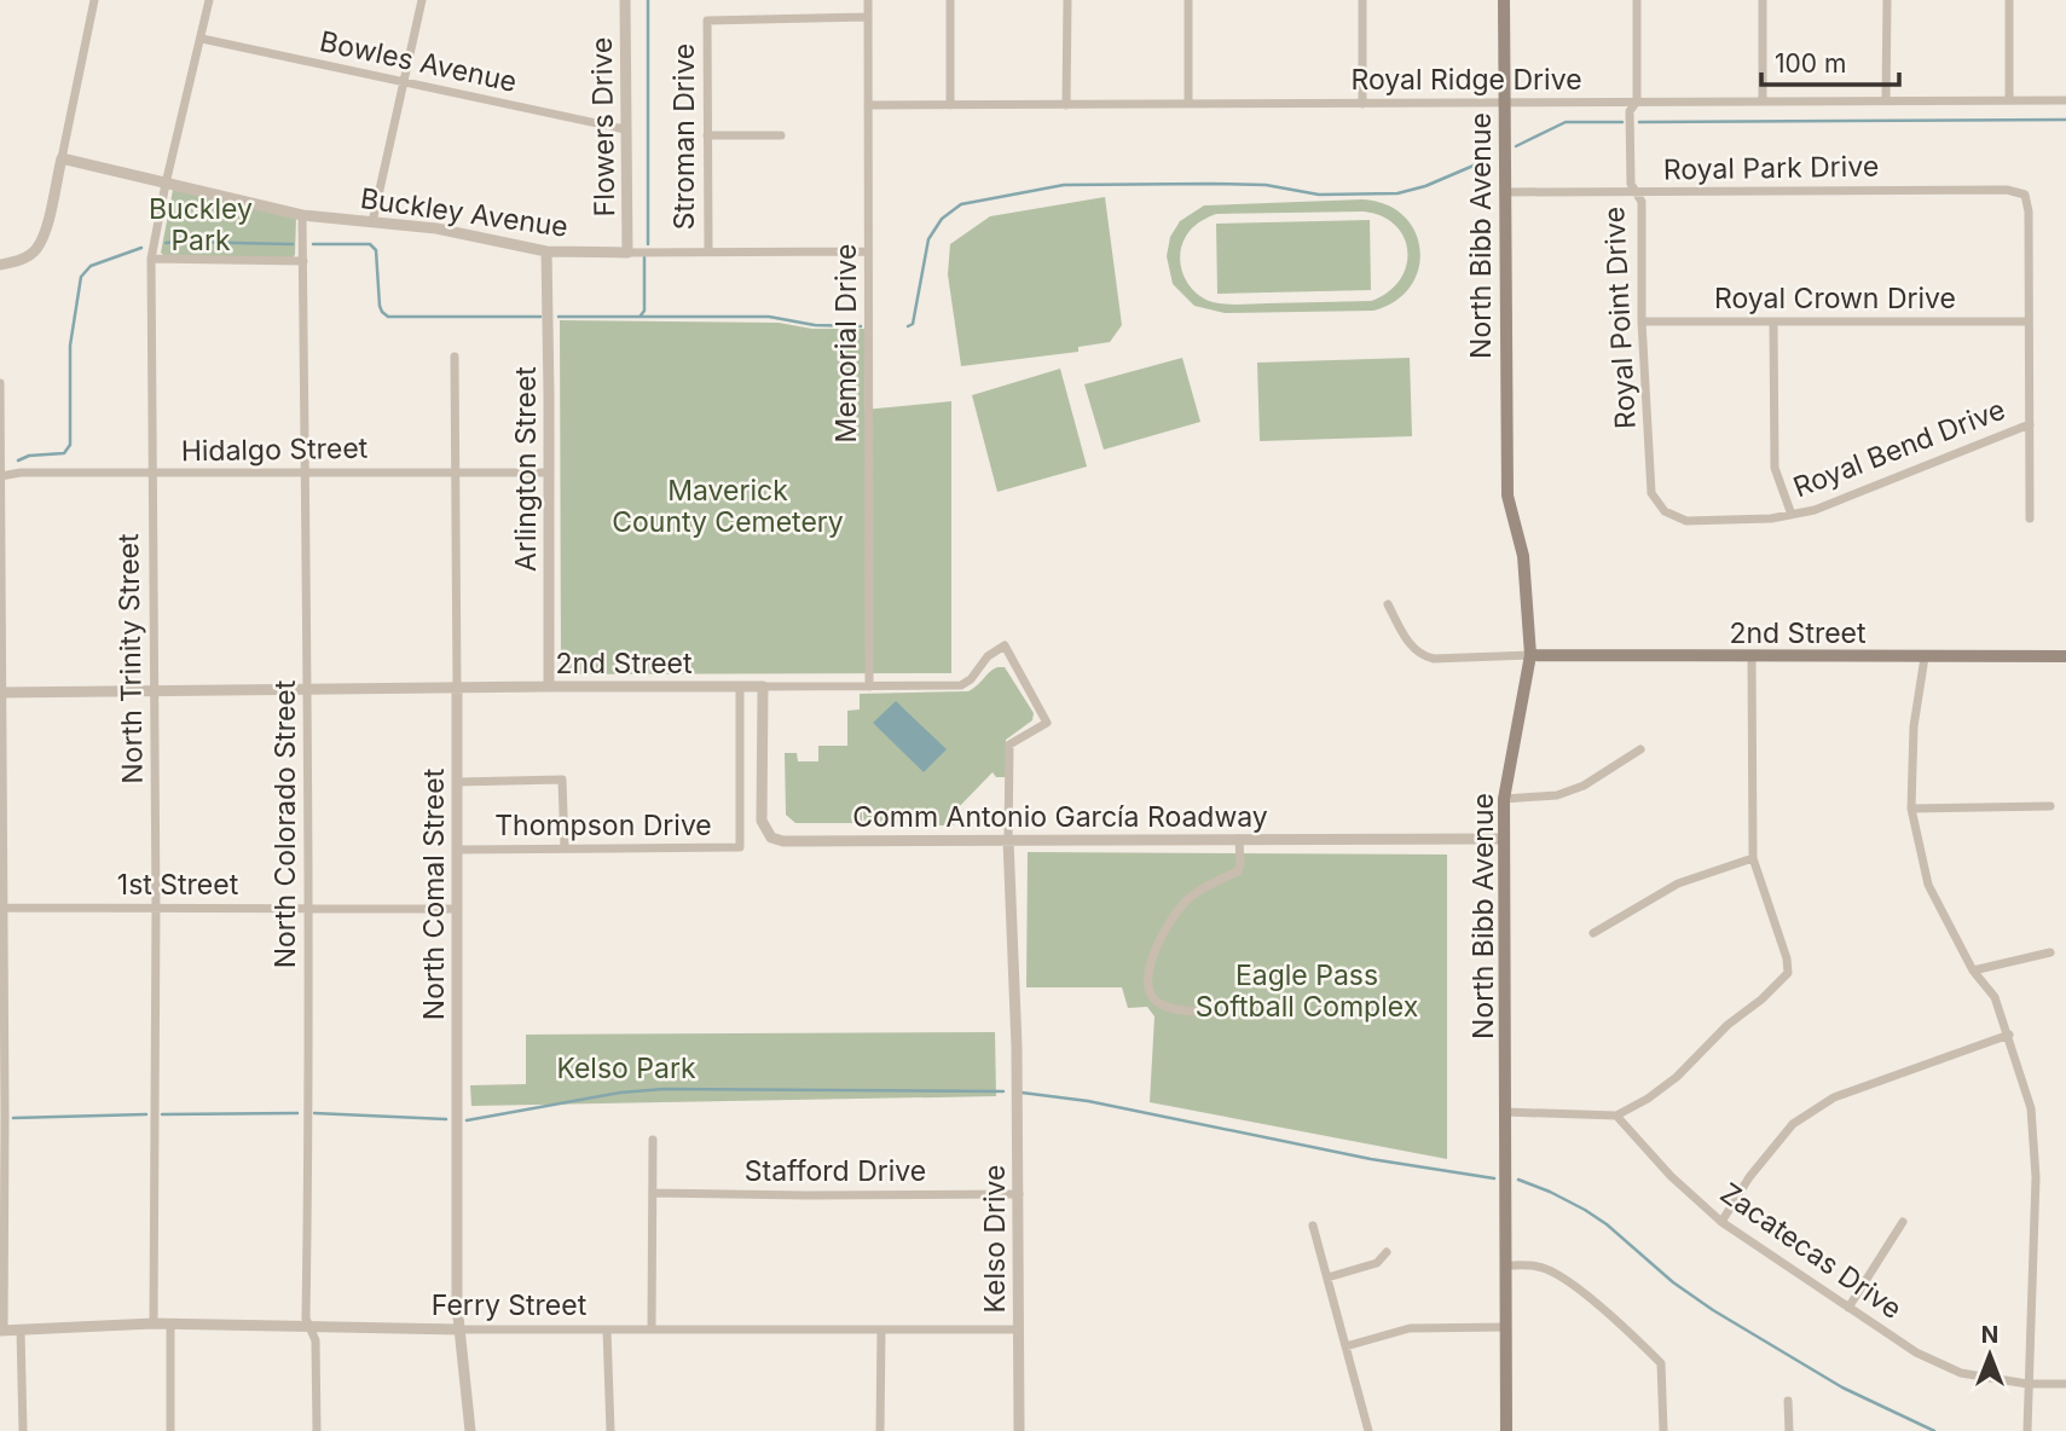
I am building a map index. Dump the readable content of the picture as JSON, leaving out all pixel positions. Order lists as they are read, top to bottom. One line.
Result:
{"streets":{"main road":["North Bibb Avenue","2nd Street"],"street":["Bowles Avenue","Royal Ridge Drive","Flowers Drive","Stroman Drive","Royal Park Drive","Buckley Avenue","Royal Crown Drive","Royal Point Drive","Memorial Drive","Royal Bend Drive","Hidalgo Street","Arlington Street","North Trinity Street","Comm Antonio García Roadway","North Colorado Street","Thompson Drive","1st Street","North Comal Street","Stafford Drive","Kelso Drive","Zacatecas Drive","Ferry Street"]},"crossings":[["Bowles Avenue","Flowers Drive"],["Bowles Avenue","North Trinity Street"],["Royal Ridge Drive","North Bibb Avenue"],["Royal Ridge Drive","Royal Point Drive"],["Royal Ridge Drive","Memorial Drive"],["Flowers Drive","Buckley Avenue"],["Stroman Drive","Buckley Avenue"],["Stroman Drive","Memorial Drive"],["Royal Park Drive","North Bibb Avenue"],["Royal Park Drive","Royal Crown Drive"],["Royal Park Drive","Royal Point Drive"],["Buckley Avenue","Memorial Drive"],["Buckley Avenue","Arlington Street"],["Buckley Avenue","North Trinity Street"],["Buckley Avenue","North Colorado Street"],["North Bibb Avenue","2nd Street"],["North Bibb Avenue","Comm Antonio García Roadway"],["Royal Crown Drive","Royal Point Drive"],["Royal Point Drive","Royal Bend Drive"],["Memorial Drive","2nd Street"],["Hidalgo Street","Arlington Street"],["Hidalgo Street","North Trinity Street"],["Hidalgo Street","North Colorado Street"],["Hidalgo Street","North Comal Street"],["Arlington Street","2nd Street"],["2nd Street","North Trinity Street"],["2nd Street","Comm Antonio García Roadway"],["2nd Street","North Colorado Street"],["2nd Street","Thompson Drive"],["2nd Street","North Comal Street"],["2nd Street","Kelso Drive"],["North Trinity Street","1st Street"],["North Trinity Street","Ferry Street"],["Comm Antonio García Roadway","Kelso Drive"],["North Colorado Street","1st Street"],["North Colorado Street","Ferry Street"],["Thompson Drive","North Comal Street"],["1st Street","North Comal Street"],["North Comal Street","Ferry Street"],["Stafford Drive","Kelso Drive"],["Kelso Drive","Ferry Street"]],"parks":["Buckley Park","Maverick County Cemetery","Eagle Pass Softball Complex","Kelso Park"],"scale_bar":"100 m","north":"top"}
